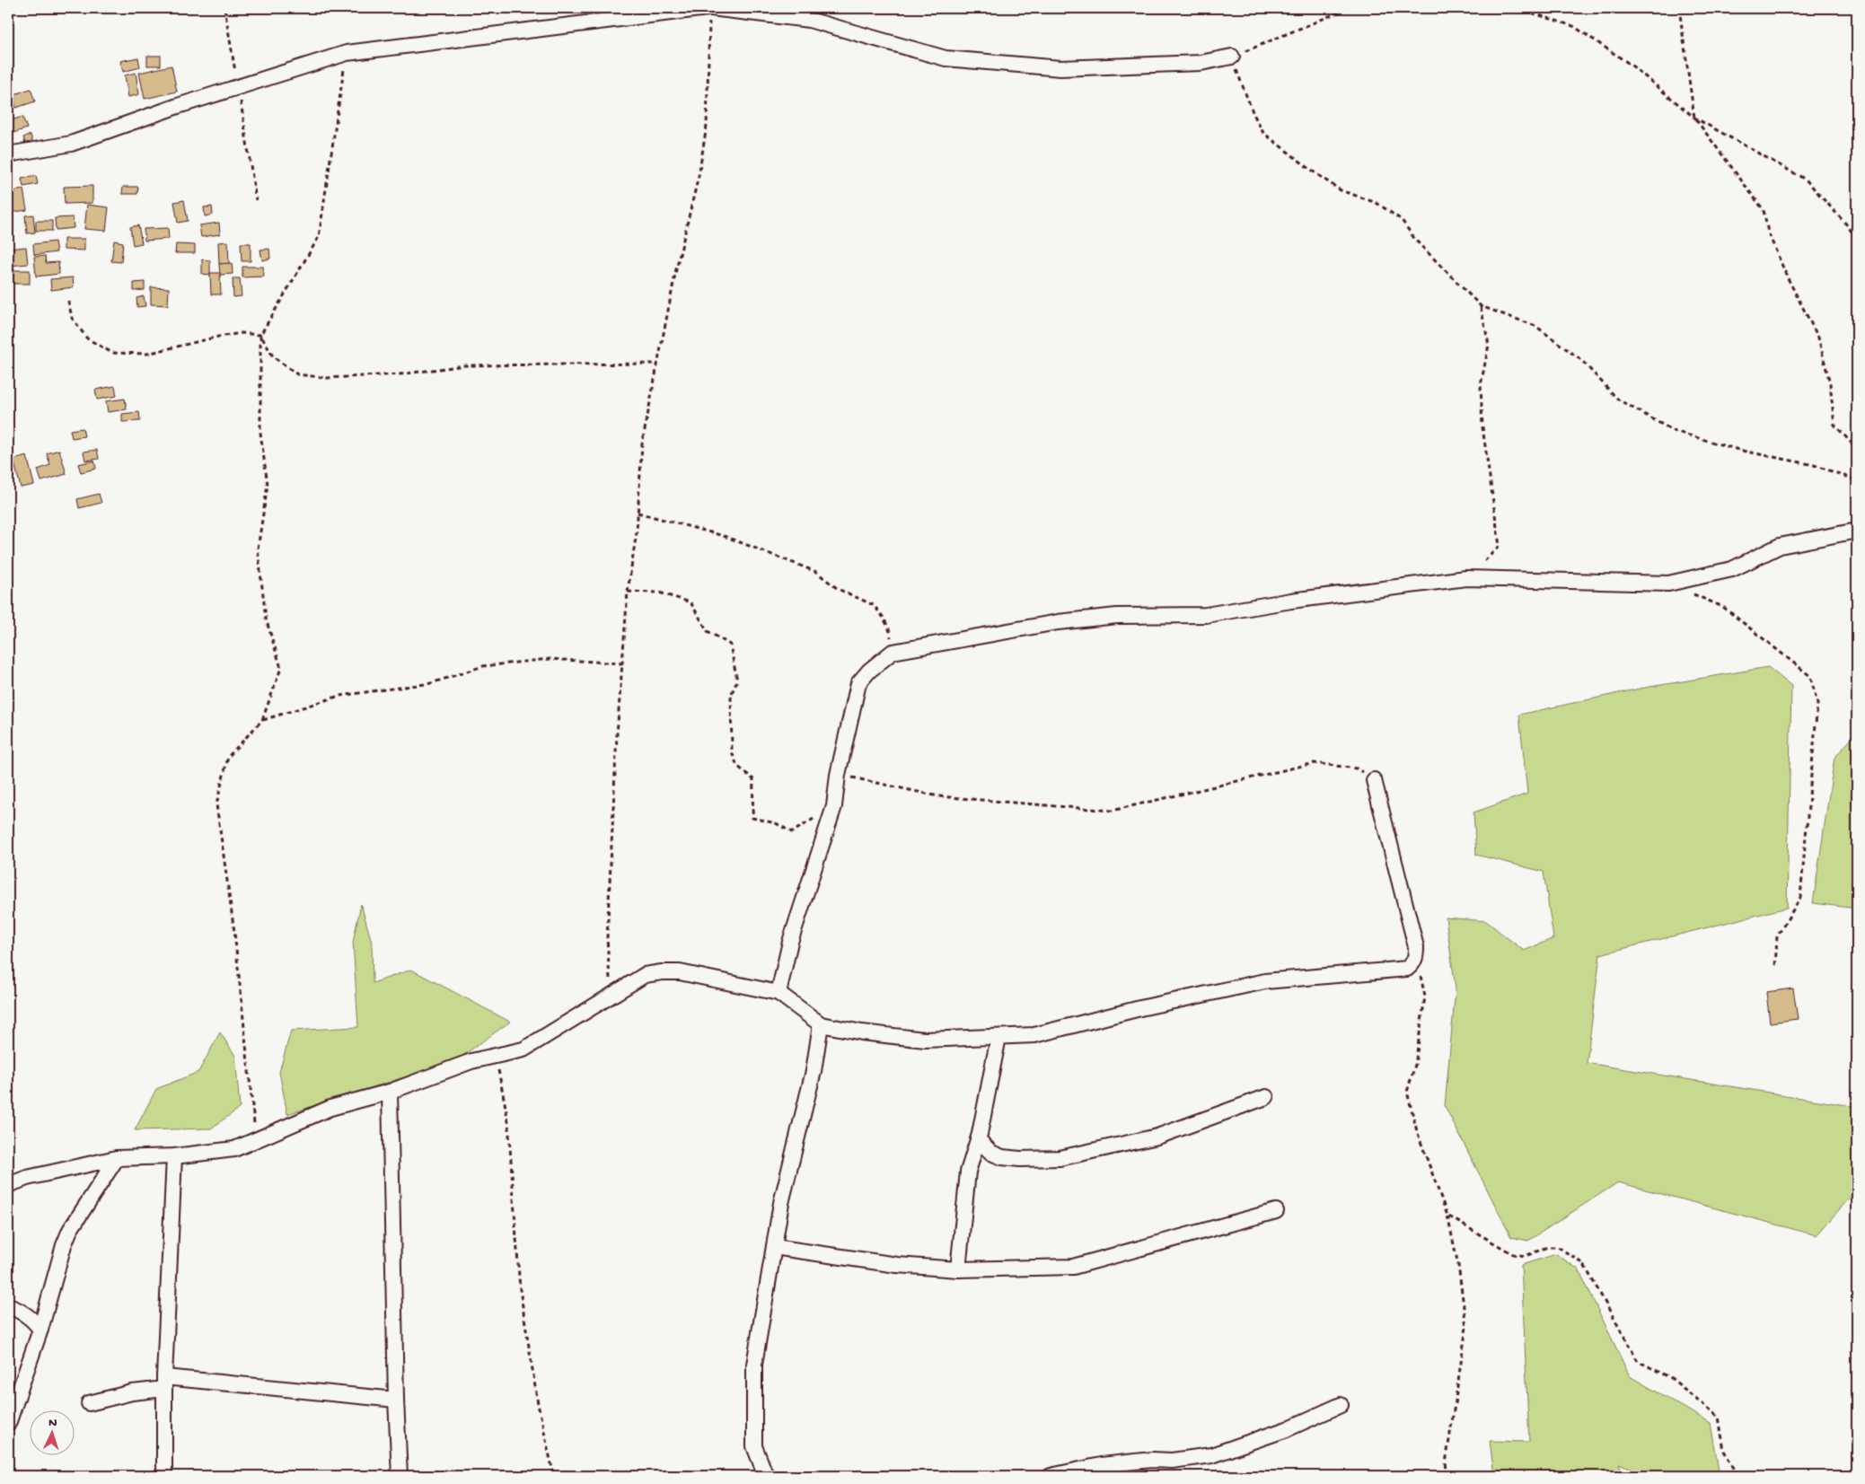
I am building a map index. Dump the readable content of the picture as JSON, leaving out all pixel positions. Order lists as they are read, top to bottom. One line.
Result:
{"north":"top"}
